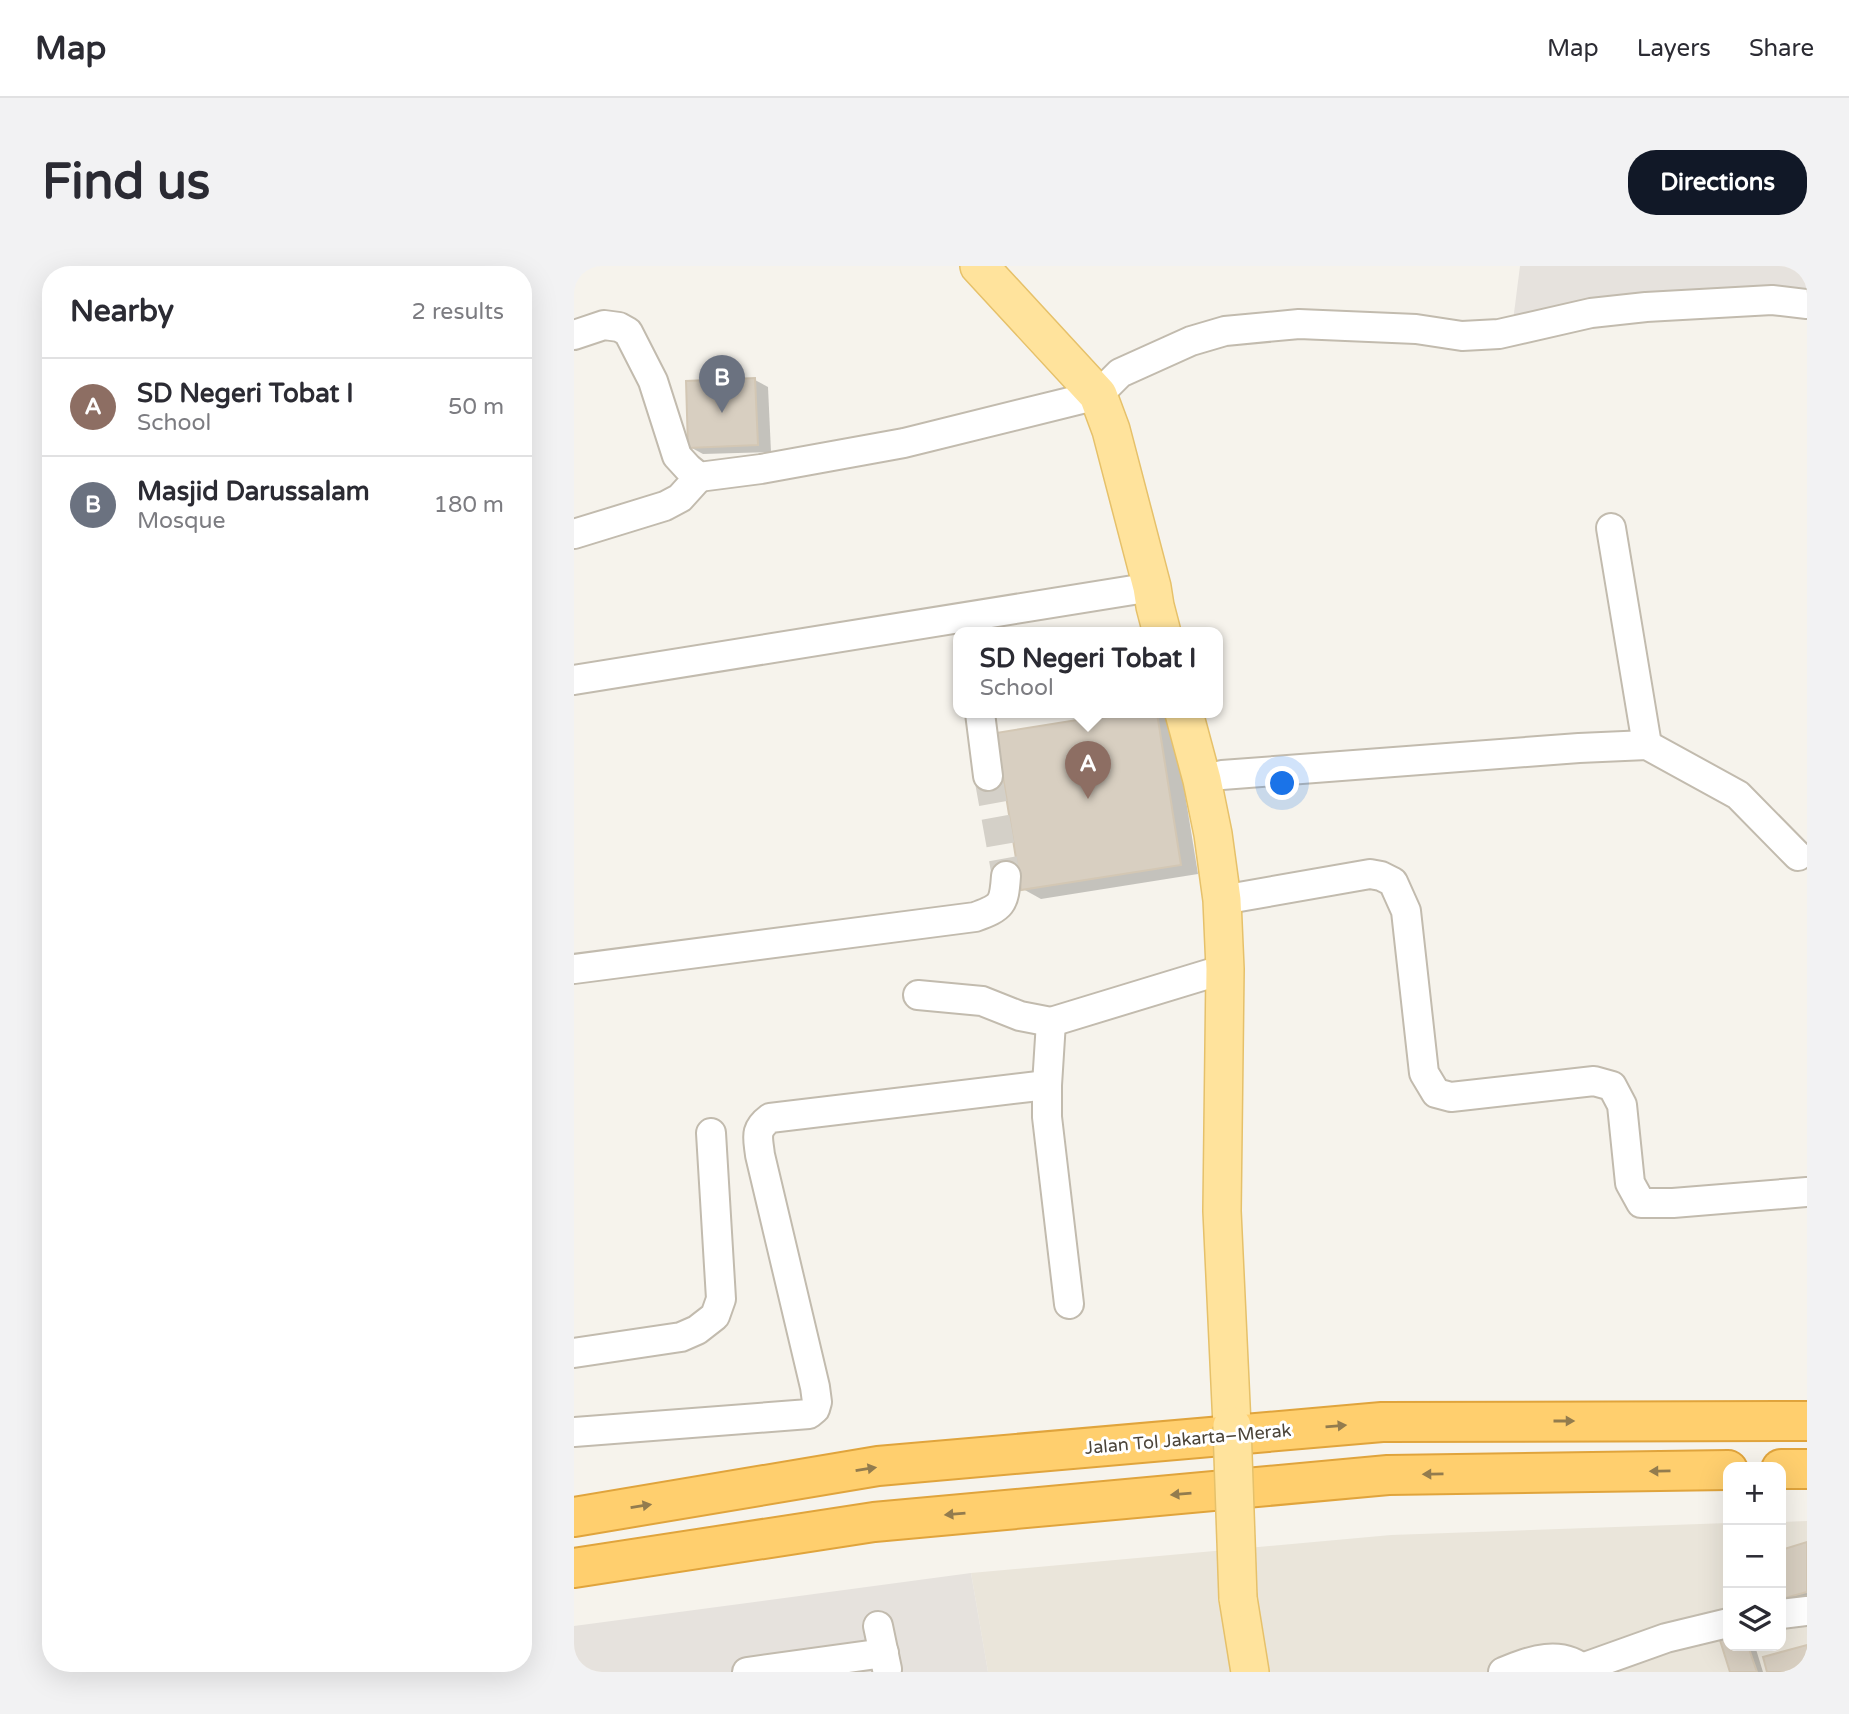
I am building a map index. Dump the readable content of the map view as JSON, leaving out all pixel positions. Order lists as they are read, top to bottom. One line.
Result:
{"streets":{"highway":["Jalan Tol Jakarta–Merak"]},"page":{"header":"Map","nav":["Map","Layers","Share"],"buttons":"Directions","title":"Find us","heading":["Nearby","2 results"],"pins":["B","A"],"list":[{"mark":"A","name":"SD Negeri Tobat I","note":"School","value":"50 m"},{"mark":"B","name":"Masjid Darussalam","note":"Mosque","value":"180 m"}],"popup":["SD Negeri Tobat I","School"],"map_buttons":["+","−"]}}
